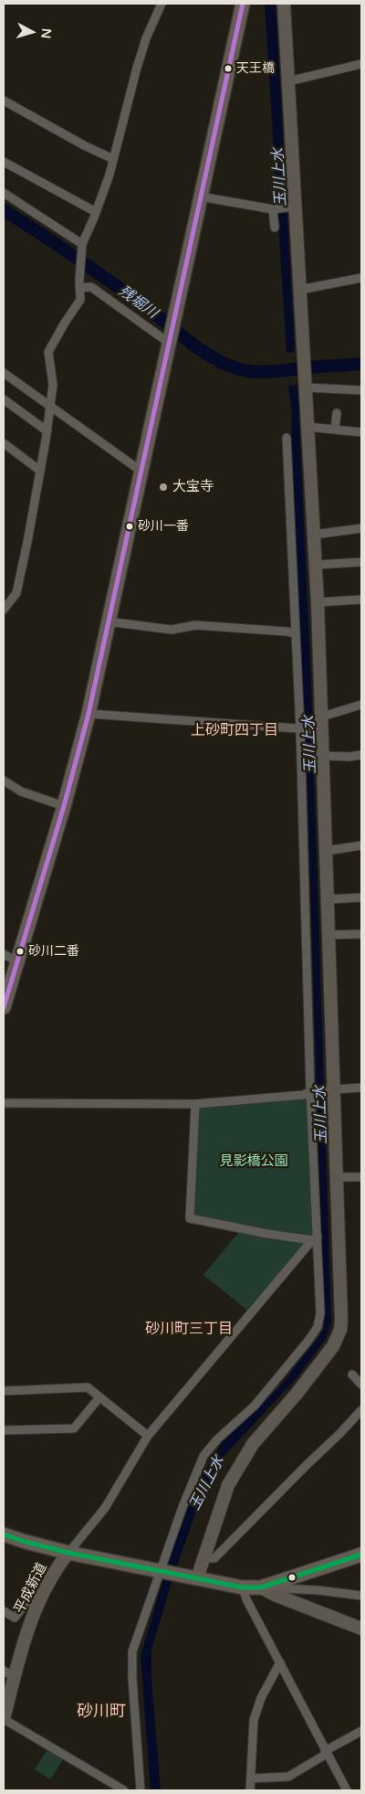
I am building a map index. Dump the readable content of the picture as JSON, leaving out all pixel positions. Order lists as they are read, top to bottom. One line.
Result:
{"streets":{"street":["平成新道"]},"districts":["上砂町四丁目","砂川町三丁目","砂川町"],"water":["玉川上水","残堀川"],"parks":["見影橋公園"],"places":["天王橋","大宝寺","砂川一番","砂川二番"],"north":"right"}
